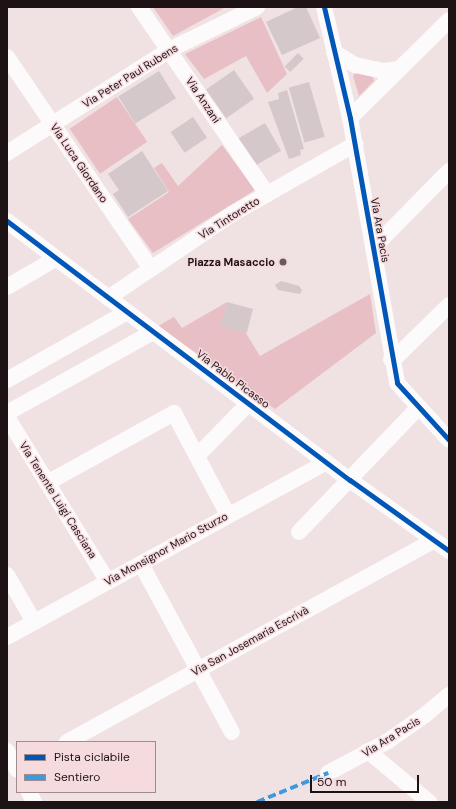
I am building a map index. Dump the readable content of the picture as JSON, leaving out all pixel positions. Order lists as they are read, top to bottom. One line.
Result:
{"streets":{"street":["Via Peter Paul Rubens","Via Anzani","Via Luca Giordano","Via Tintoretto","Via Ara Pacis","Via Pablo Picasso","Via Tenente Luigi Casciana","Via Monsignor Mario Sturzo","Via San Josemaria Escrivà"]},"crossings":[["Via Peter Paul Rubens","Via Anzani"],["Via Peter Paul Rubens","Via Luca Giordano"],["Via Anzani","Via Tintoretto"],["Via Luca Giordano","Via Tintoretto"],["Via Tintoretto","Via Ara Pacis"],["Via Tintoretto","Via Pablo Picasso"],["Via Pablo Picasso","Via Monsignor Mario Sturzo"],["Via Pablo Picasso","Via San Josemaria Escrivà"],["Via Tenente Luigi Casciana","Via Monsignor Mario Sturzo"]],"places":["Piazza Masaccio"],"legend":["Pista ciclabile","Sentiero"],"scale_bar":"50 m"}
